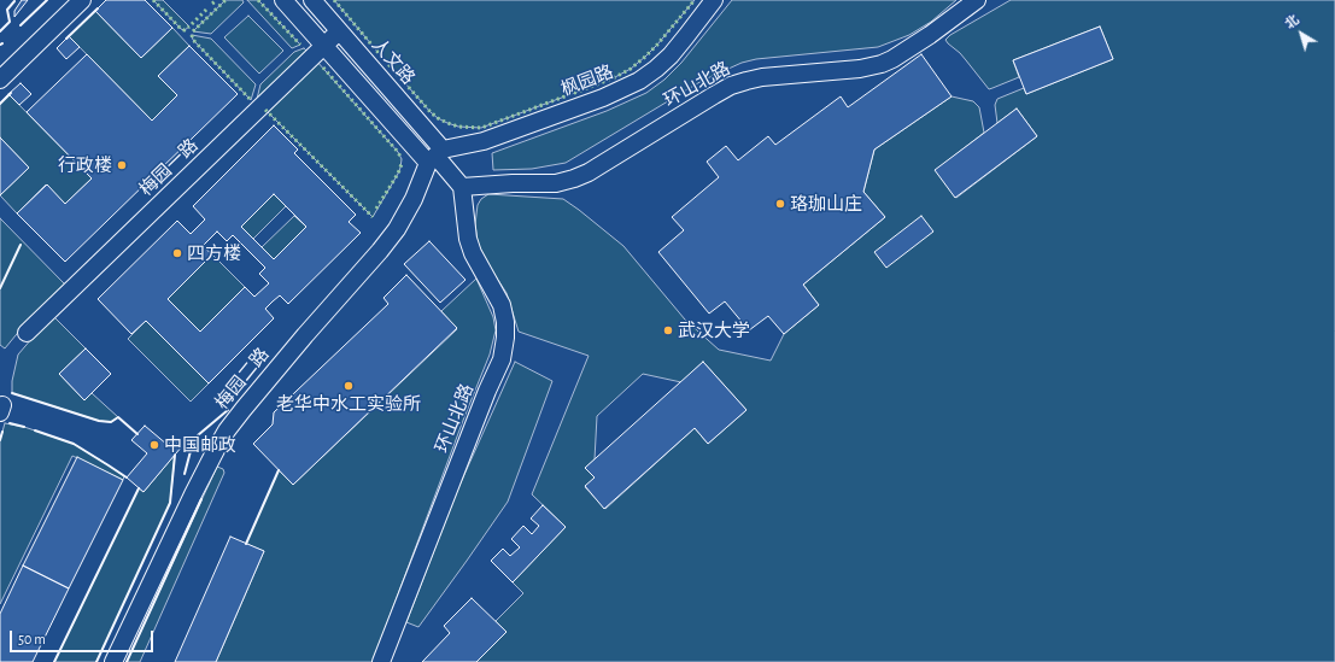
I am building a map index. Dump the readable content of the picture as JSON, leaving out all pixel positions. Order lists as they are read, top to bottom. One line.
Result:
{"streets":{"street":["人文路","枫园路","环山北路","梅园一路","梅园二路"]},"crossings":[["人文路","枫园路"],["人文路","梅园一路"],["人文路","梅园二路"],["枫园路","梅园二路"]],"places":["行政楼","珞珈山庄","四方楼","武汉大学","老华中水工实验所","中国邮政"],"scale_bar":"50 m","north":"top left"}
